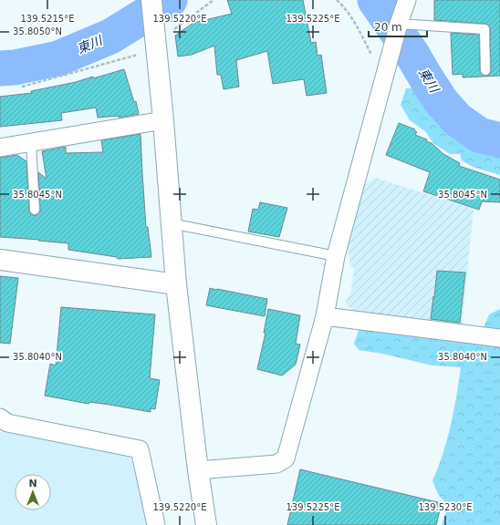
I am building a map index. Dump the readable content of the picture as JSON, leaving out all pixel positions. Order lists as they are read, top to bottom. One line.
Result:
{"water":["東川"],"scale_bar":"20 m","north":"top","coordinates":["139.5215°E","139.5220°E","139.5225°E","35.8050°N","35.8045°N","35.8040°N","139.5230°E"]}
